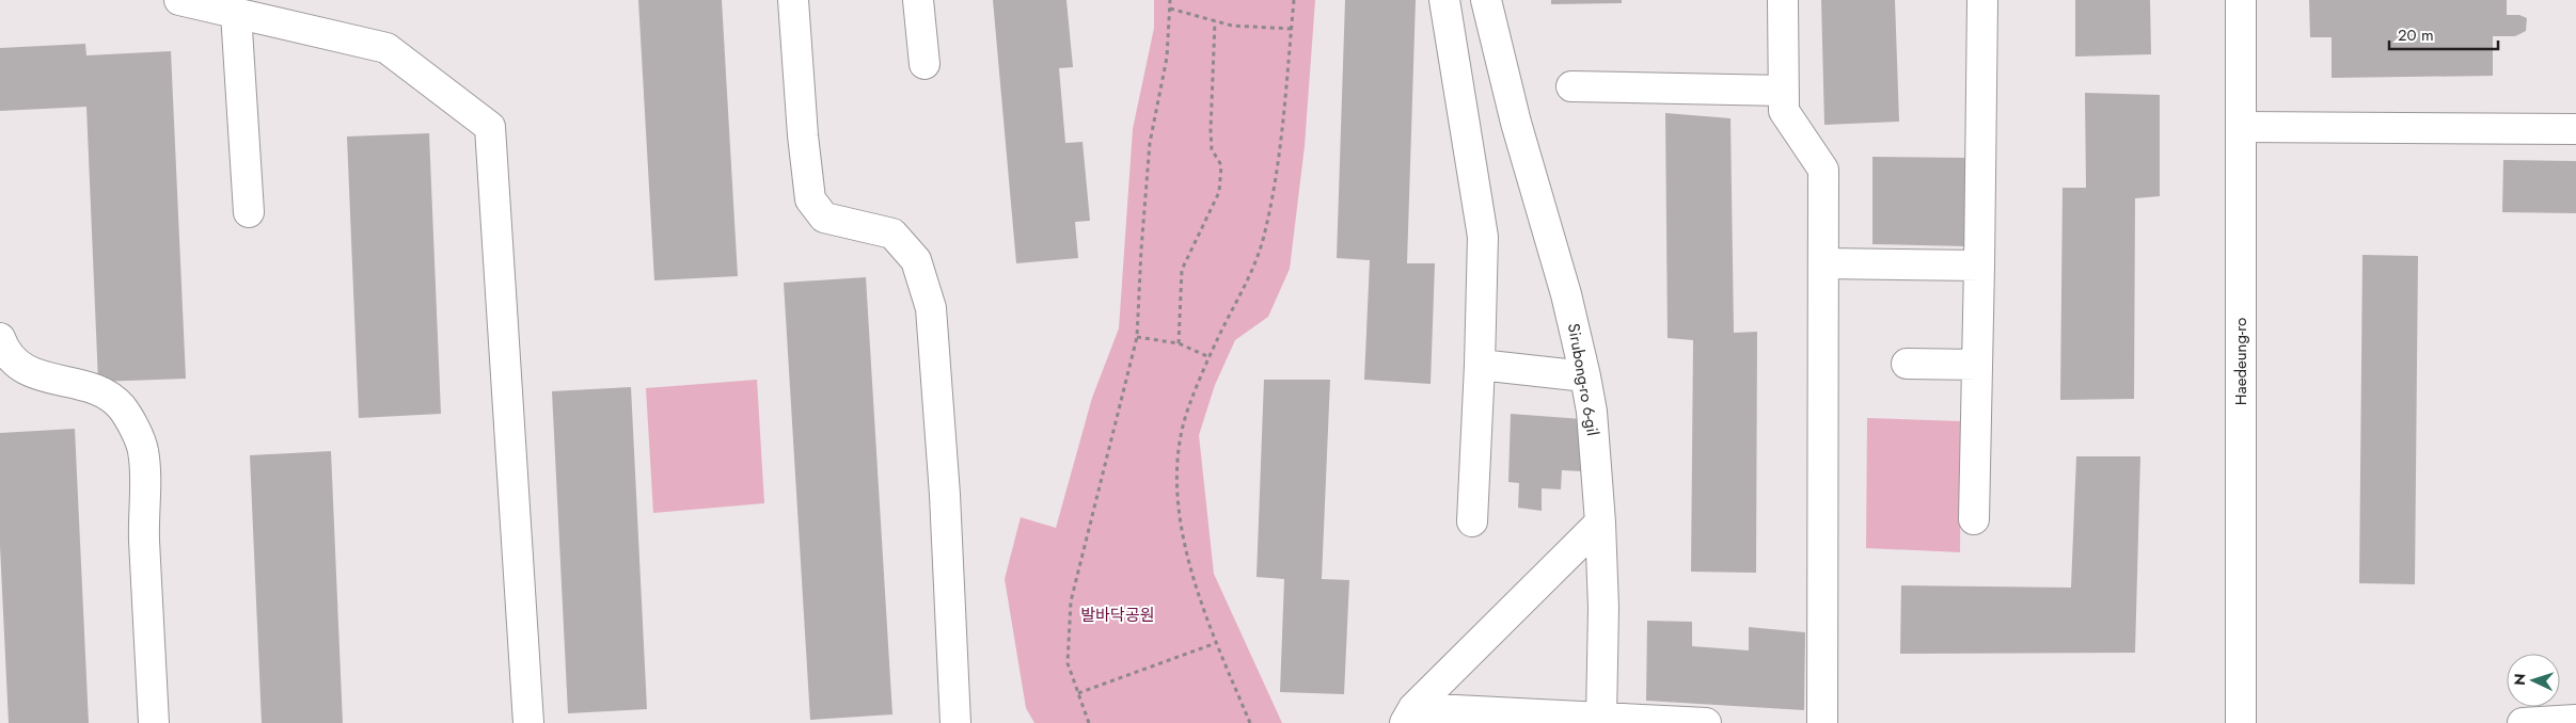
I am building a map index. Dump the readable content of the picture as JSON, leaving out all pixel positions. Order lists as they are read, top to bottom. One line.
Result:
{"streets":{"street":["Haedeung-ro","Sirubong-ro 6-gil"]},"parks":["발바닥공원"],"scale_bar":"20 m","north":"left"}
